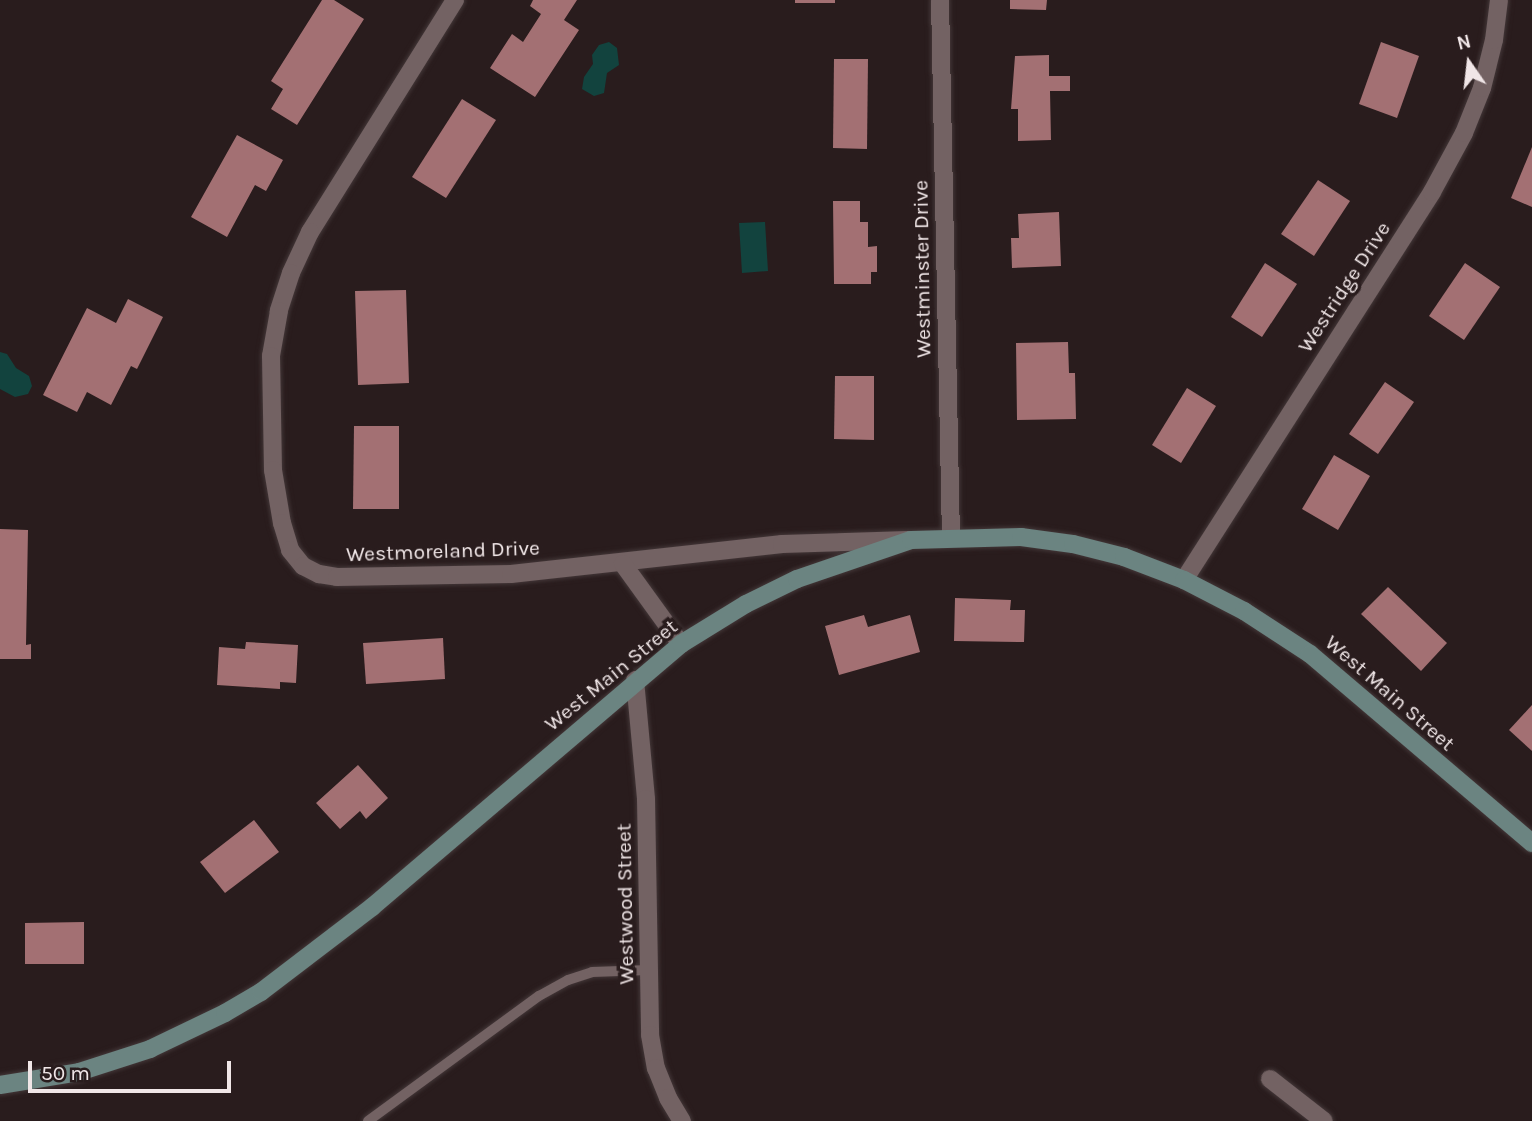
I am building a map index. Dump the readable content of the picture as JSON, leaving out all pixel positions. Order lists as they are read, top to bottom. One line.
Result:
{"streets":{"main road":["West Main Street"],"street":["Westminster Drive","Westridge Drive","Westmoreland Drive","Westwood Street"]},"crossings":[["Westminster Drive","West Main Street"],["Westridge Drive","West Main Street"],["Westmoreland Drive","West Main Street"],["West Main Street","Westwood Street"]],"scale_bar":"50 m","north":"top"}
